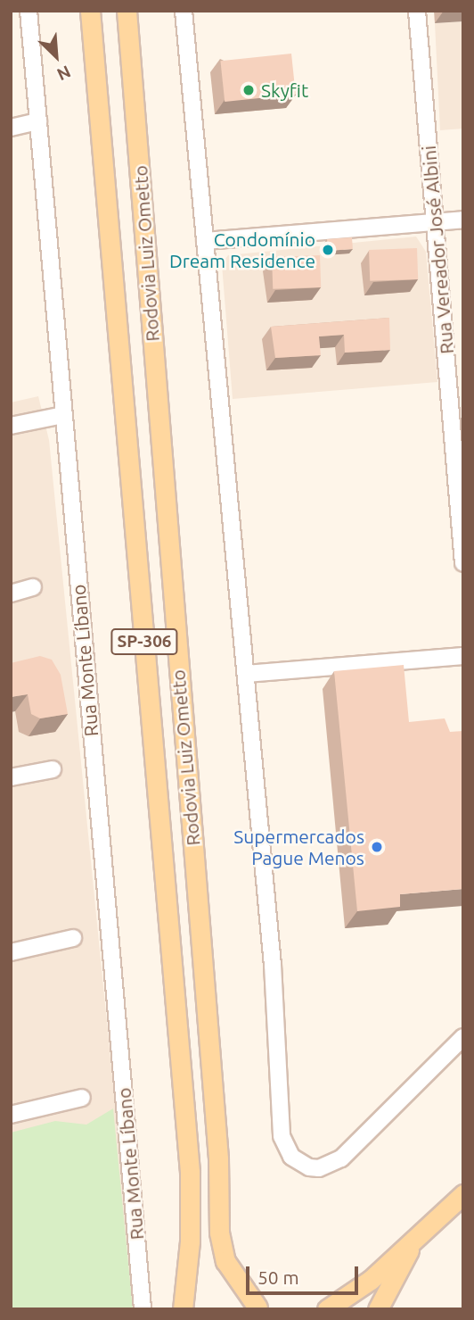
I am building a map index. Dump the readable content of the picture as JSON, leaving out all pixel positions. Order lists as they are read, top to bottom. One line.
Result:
{"streets":{"main road":["Rodovia Luiz Ometto","SP-306"],"street":["Rua Vereador José Albini","Rua Monte Líbano"]},"crossings":[["Rodovia Luiz Ometto","SP-306"]],"places":["Skyfit","Condomínio Dream Residence","Supermercados Pague Menos"],"scale_bar":"50 m","north":"bottom right"}
